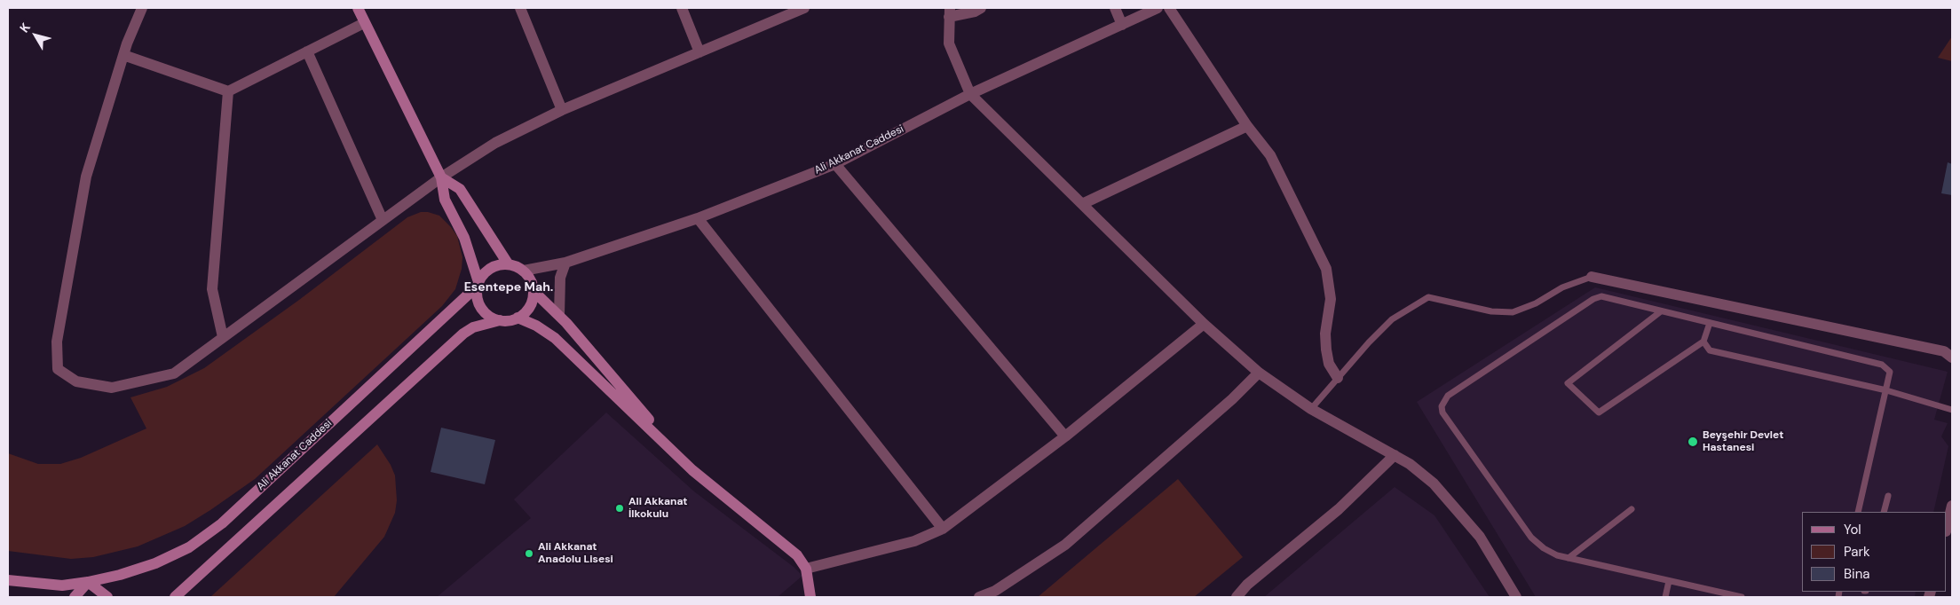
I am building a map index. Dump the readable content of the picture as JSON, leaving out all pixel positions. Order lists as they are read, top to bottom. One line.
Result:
{"streets":{"main road":["Ali Akkanat Caddesi"]},"districts":["Esentepe Mah."],"places":["Beyşehir Devlet Hastanesi","Ali Akkanat İlkokulu","Ali Akkanat Anadolu Lisesi"],"legend":["Yol","Park","Bina"],"north":"top left"}
